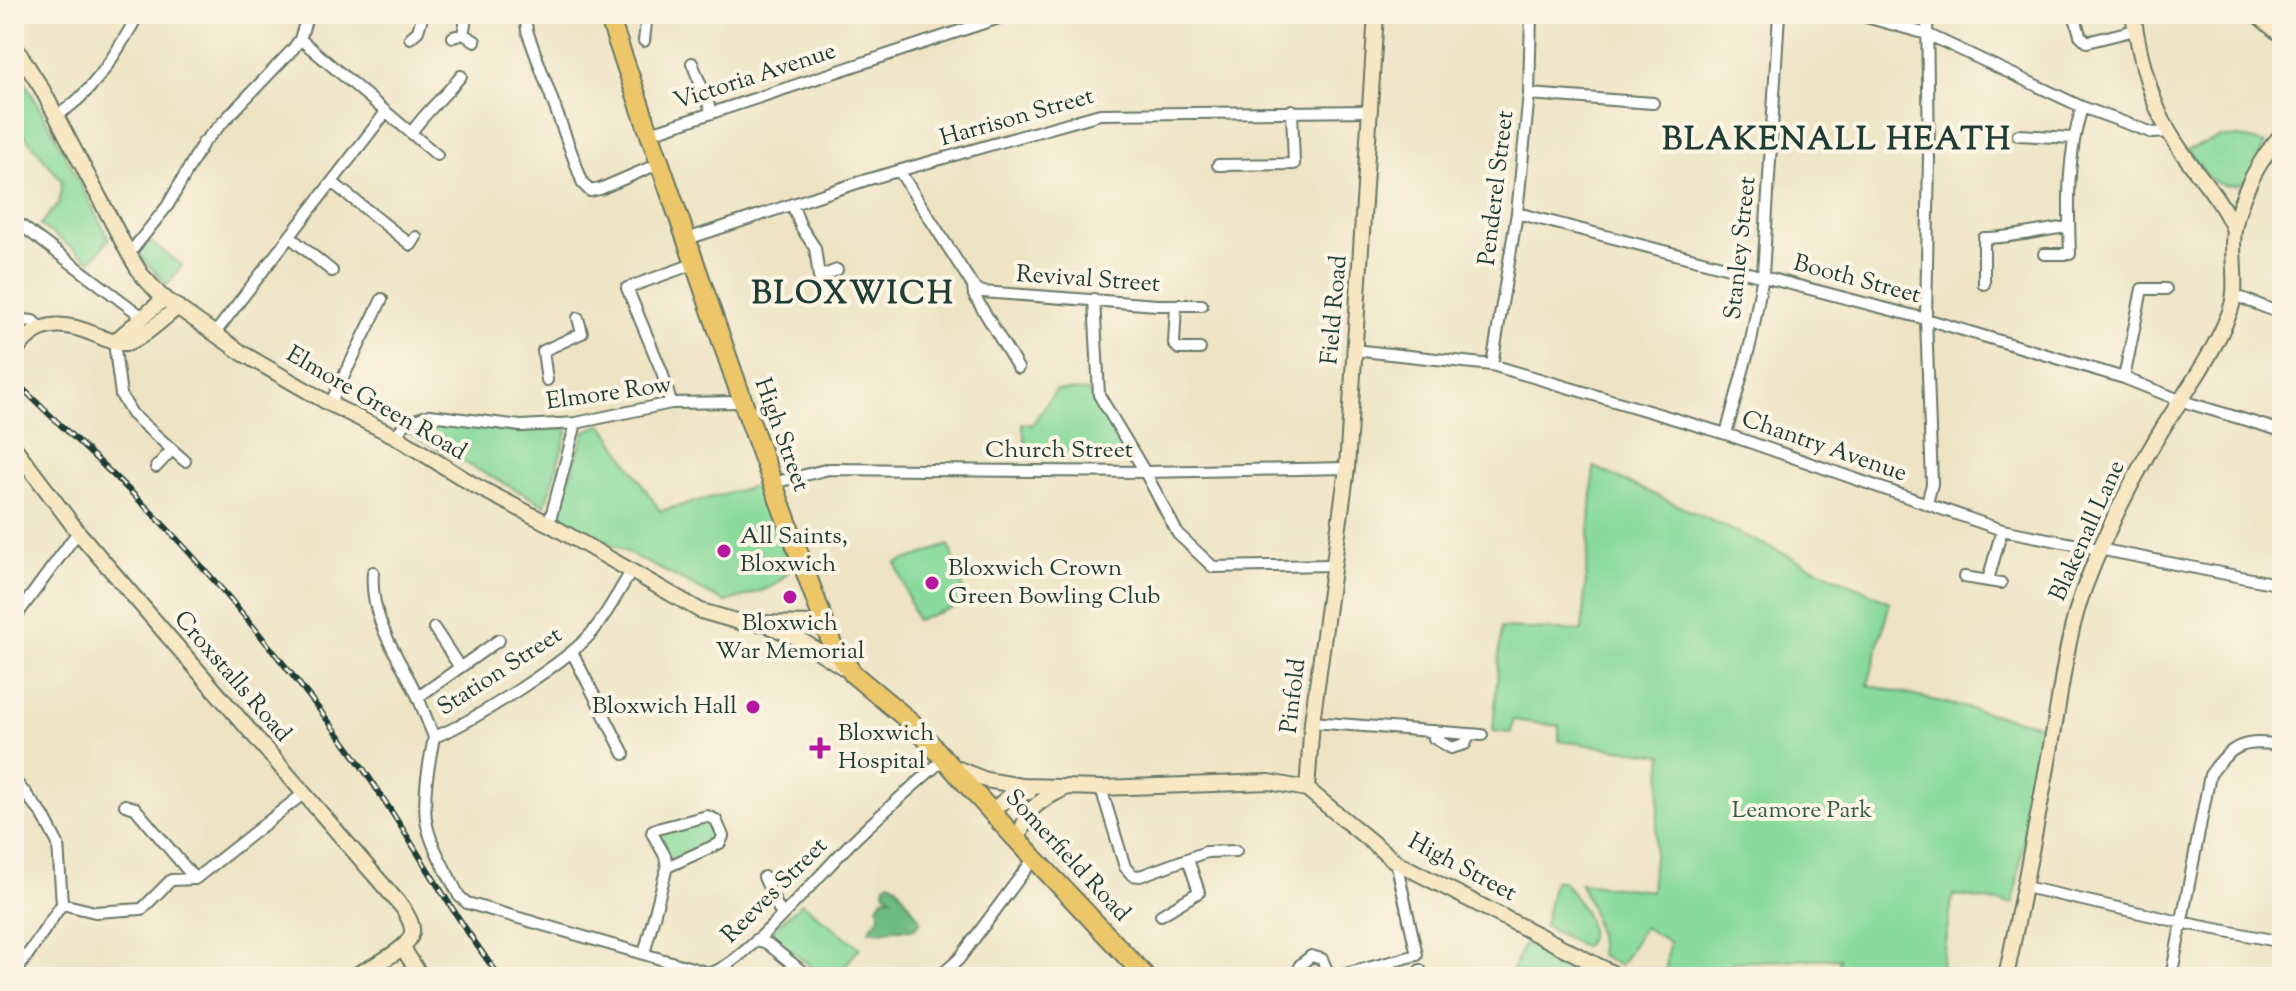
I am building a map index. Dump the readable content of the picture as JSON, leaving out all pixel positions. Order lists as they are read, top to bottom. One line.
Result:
{"streets":{"highway":["High Street","Somerfield Road"],"street":["Victoria Avenue","Harrison Street","Penderel Street","Stanley Street","Revival Street","Booth Street","Field Road","Elmore Row","Elmore Green Road","Chantry Avenue","Church Street","Blakenall Lane","Station Street","Croxstalls Road","Pinfold","Reeves Street"]},"crossings":[["Victoria Avenue","High Street"],["Harrison Street","Field Road"],["Harrison Street","High Street"],["Penderel Street","Booth Street"],["Penderel Street","Chantry Avenue"],["Stanley Street","Booth Street"],["Stanley Street","Chantry Avenue"],["Booth Street","Blakenall Lane"],["Field Road","Chantry Avenue"],["Field Road","Church Street"],["Field Road","Pinfold"],["Elmore Row","Elmore Green Road"],["Elmore Row","High Street"],["Elmore Green Road","High Street"],["Elmore Green Road","Station Street"],["High Street","Church Street"],["High Street","Pinfold"],["High Street","Somerfield Road"],["High Street","Reeves Street"],["Chantry Avenue","Blakenall Lane"],["Station Street","Reeves Street"],["Somerfield Road","Reeves Street"]],"districts":["BLAKENALL HEATH","BLOXWICH"],"parks":["Leamore Park"],"places":{"other":["All Saints, Bloxwich","Bloxwich Crown Green Bowling Club","Bloxwich War Memorial","Bloxwich Hall"],"health":["Bloxwich Hospital"]}}
